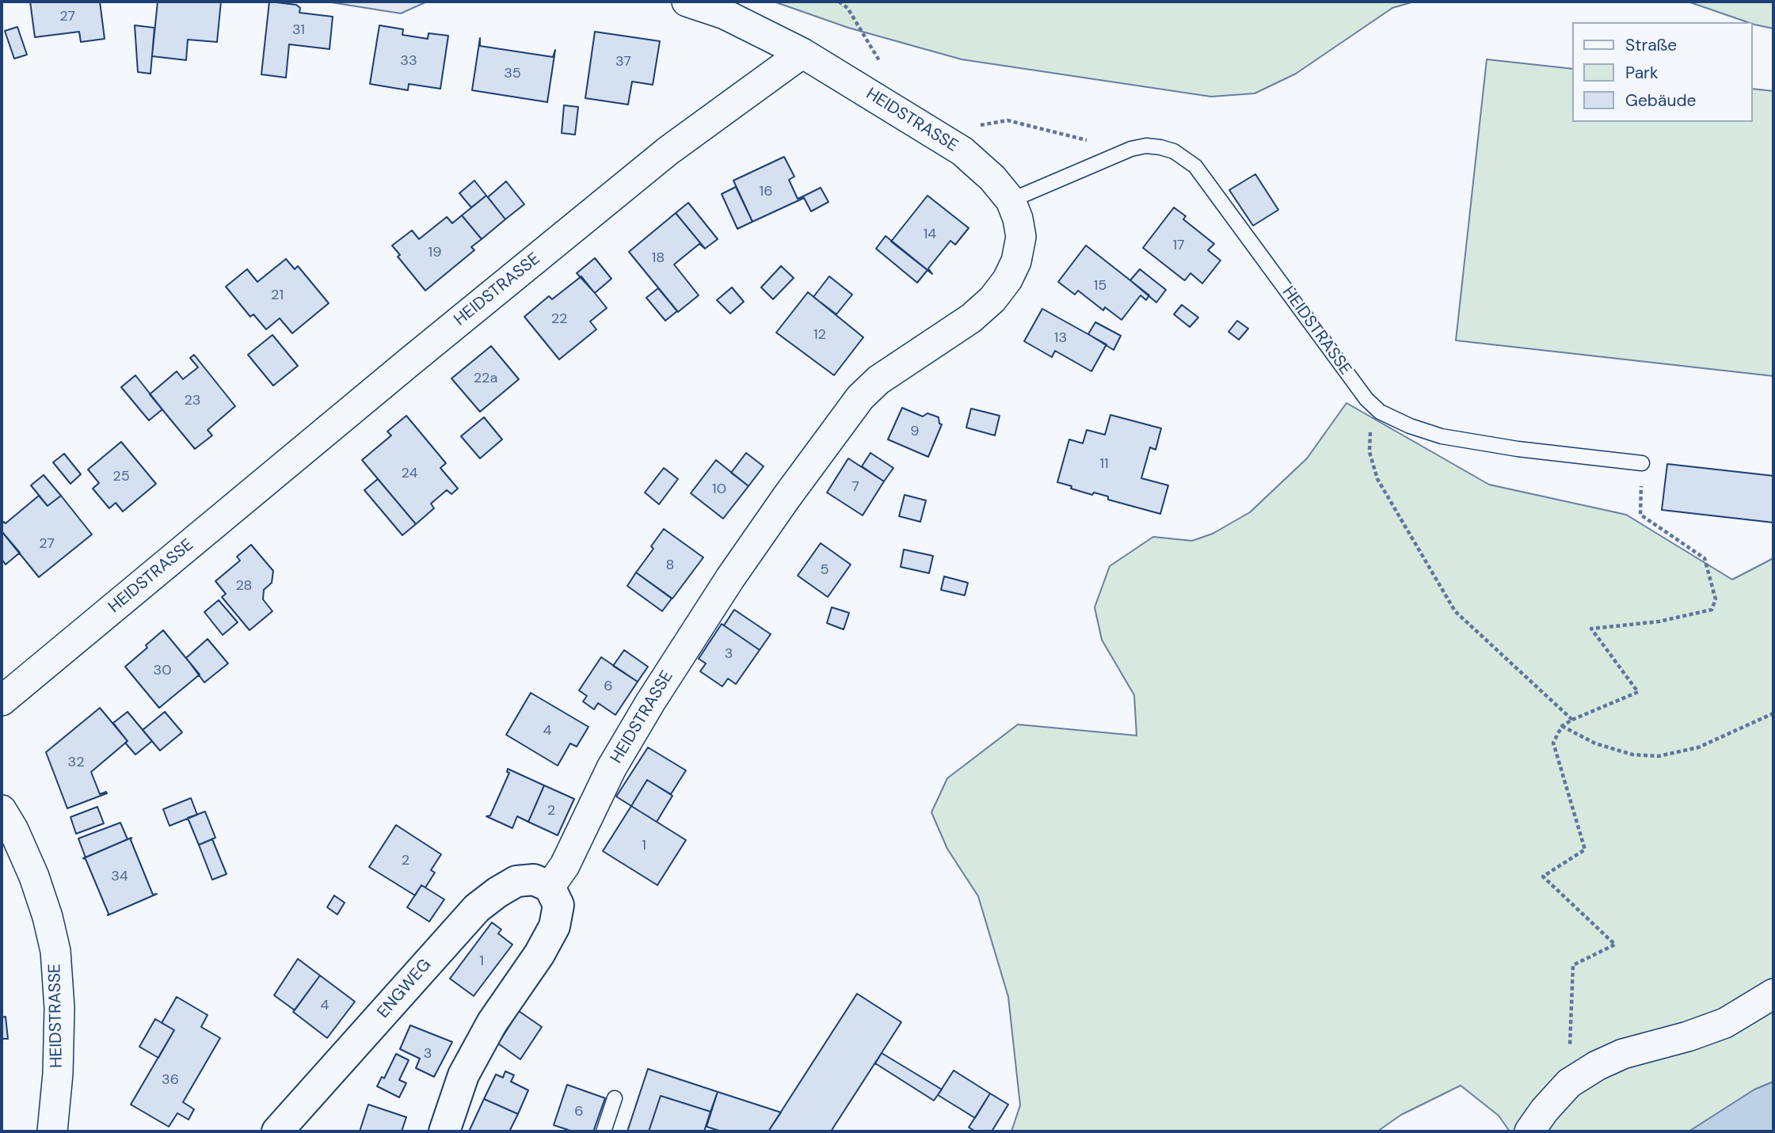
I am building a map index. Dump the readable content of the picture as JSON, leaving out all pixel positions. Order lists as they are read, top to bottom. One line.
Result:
{"streets":{"street":["HEIDSTRASSE","ENGWEG"]},"crossings":[["HEIDSTRASSE","ENGWEG"]],"house_numbers":["27","31","33","37","35","16","14","17","19","18","15","21","22","12","13","22a","23","9","11","24","25","7","10","27","8","5","28","3","30","6","4","32","2","1","2","34","1","4","3","36","6"],"legend":["Straße","Park","Gebäude"]}
